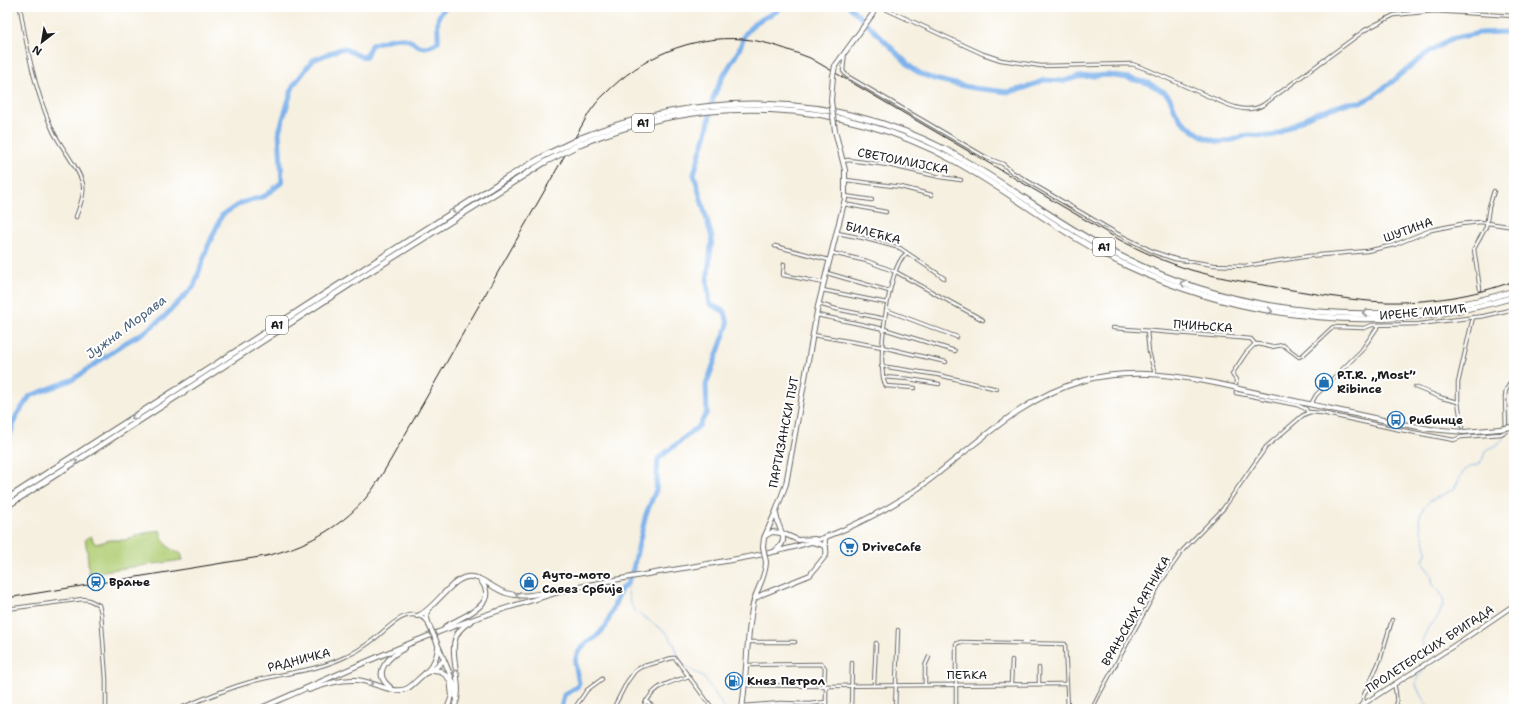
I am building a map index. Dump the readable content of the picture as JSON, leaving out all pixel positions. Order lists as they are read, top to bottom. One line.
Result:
{"streets":{"highway":["A1"],"main road":["ПАРТИЗАНСКИ ПУТ"],"street":["СВЕТОИЛИЈСКА","ШУТИНА","БИЛЕЋКА","ИРЕНЕ МИТИЋ","ПЧИЊСКА","ВРАЊСКИХ РАТНИКА","ПРОЛЕТЕРСКИХ БРИГАДА","РАДНИЧКА","ПЕЋКА"]},"crossings":[["СВЕТОИЛИЈСКА","ПАРТИЗАНСКИ ПУТ"],["ШУТИНА","ПАРТИЗАНСКИ ПУТ"],["БИЛЕЋКА","ПАРТИЗАНСКИ ПУТ"],["ИРЕНЕ МИТИЋ","ПЧИЊСКА"],["ПАРТИЗАНСКИ ПУТ","ПЕЋКА"]],"water":["Јужна Морава"],"places":{"shop":["P.T.R. „Most” Ribince","Ауто-мото Савез Србије"],"bus stop":["Рибинце"],"supermarket":["DriveCafe"],"station":["Врање"],"fuel station":["Кнез Петрол"]},"north":"bottom left"}
